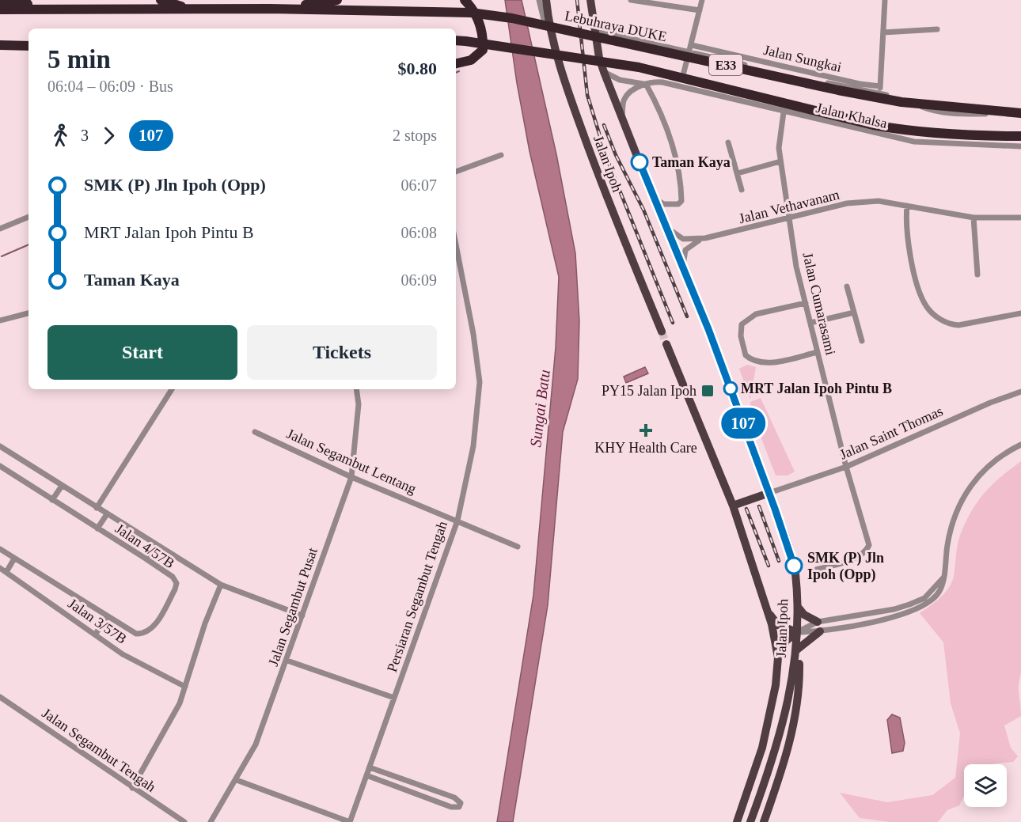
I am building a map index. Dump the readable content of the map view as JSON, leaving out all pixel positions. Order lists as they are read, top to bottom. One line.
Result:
{"streets":{"highway":["Lebuhraya DUKE","E33"],"main road":["Jalan Ipoh"],"street":["Jalan Sungkai","Jalan Khalsa","Jalan Vethavanam","Jalan Cumarasami","Jalan Saint Thomas","Jalan Segambut Lentang","Jalan 4/57B","Persiaran Segambut Tengah","Jalan Segambut Pusat","Jalan 3/57B","Jalan Segambut Tengah"]},"crossings":[["Jalan Khalsa","Jalan Ipoh"],["Jalan Khalsa","Jalan Cumarasami"],["Jalan Ipoh","Jalan Saint Thomas"],["Jalan Vethavanam","Jalan Cumarasami"],["Jalan Cumarasami","Jalan Saint Thomas"],["Jalan Segambut Lentang","Persiaran Segambut Tengah"],["Jalan Segambut Lentang","Jalan Segambut Pusat"]],"water":["Sungai Batu"],"places":{"other":["Taman Kaya","MRT Jalan Ipoh Pintu B","SMK (P) Jln Ipoh (Opp)"],"transit":["PY15 Jalan Ipoh"],"health":["KHY Health Care"]},"lines":["bus line 107"],"page":{"on_map":"107","heading":["5 min","06:04 – 06:09 · Bus","$0.80"],"legs":["3","107","2 stops"],"list":[{"name":"SMK (P) Jln Ipoh (Opp)","value":"06:07"},{"name":"MRT Jalan Ipoh Pintu B","value":"06:08"},{"name":"Taman Kaya","value":"06:09"}],"buttons":["Start","Tickets"]}}
